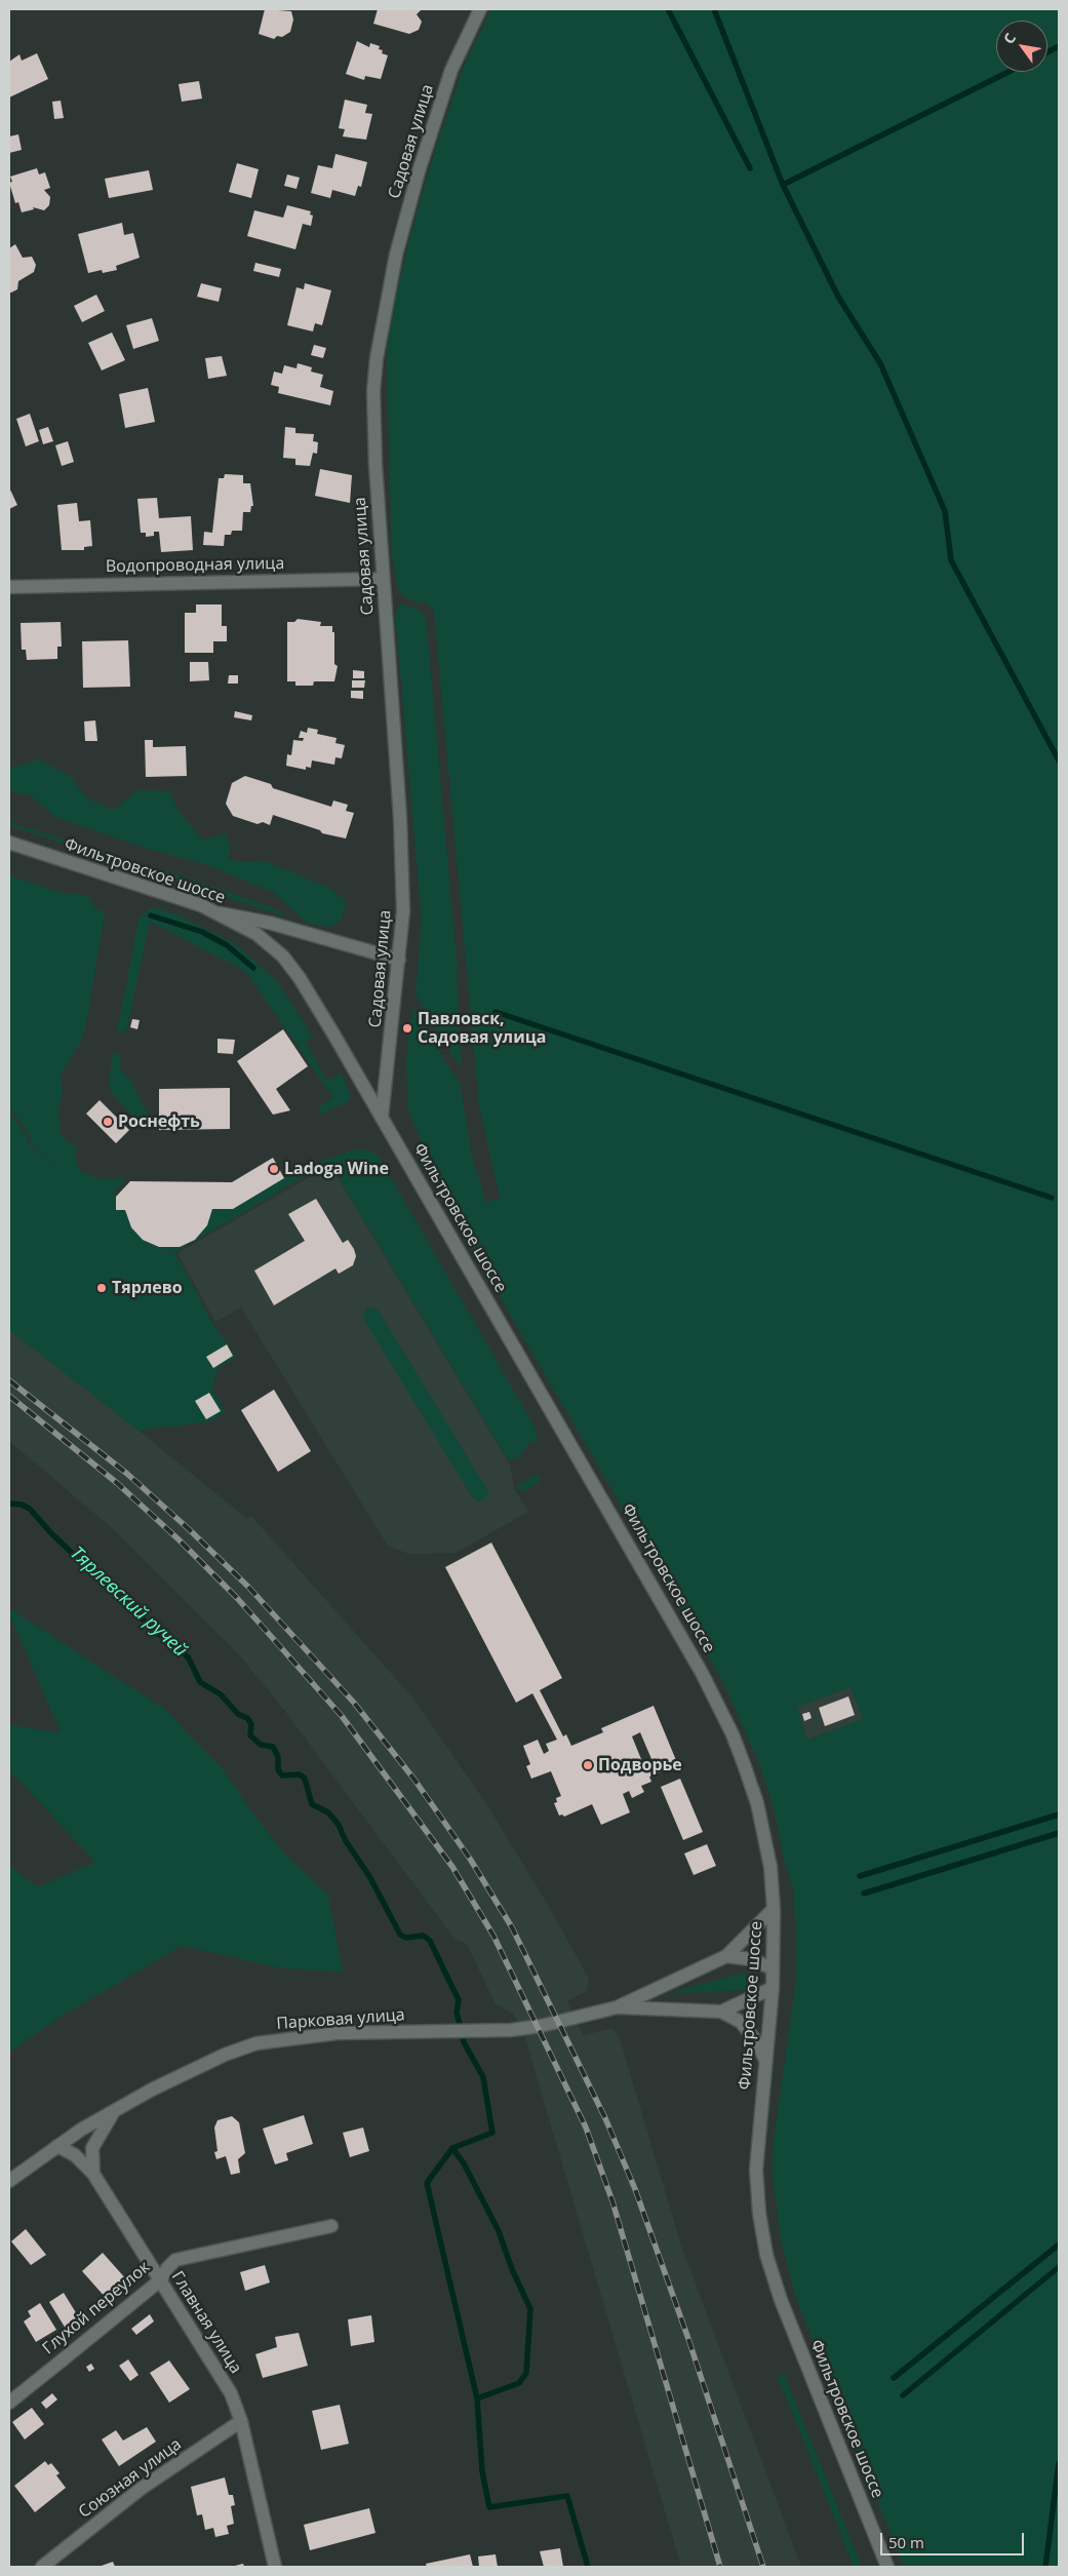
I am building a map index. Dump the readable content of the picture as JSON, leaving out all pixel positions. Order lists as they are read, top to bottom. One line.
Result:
{"streets":{"main road":["Садовая улица","Водопроводная улица","Фильтровское шоссе","Парковая улица","Глухой переулок","Главная улица","Союзная улица"]},"crossings":[["Садовая улица","Водопроводная улица"],["Садовая улица","Фильтровское шоссе"],["Фильтровское шоссе","Парковая улица"],["Парковая улица","Главная улица"],["Глухой переулок","Главная улица"],["Главная улица","Союзная улица"]],"water":["Тярлевский ручей"],"places":["Павловск, Садовая улица","Роснефть","Ladoga Wine","Тярлево","Подворье"],"scale_bar":"50 m","north":"top left"}
